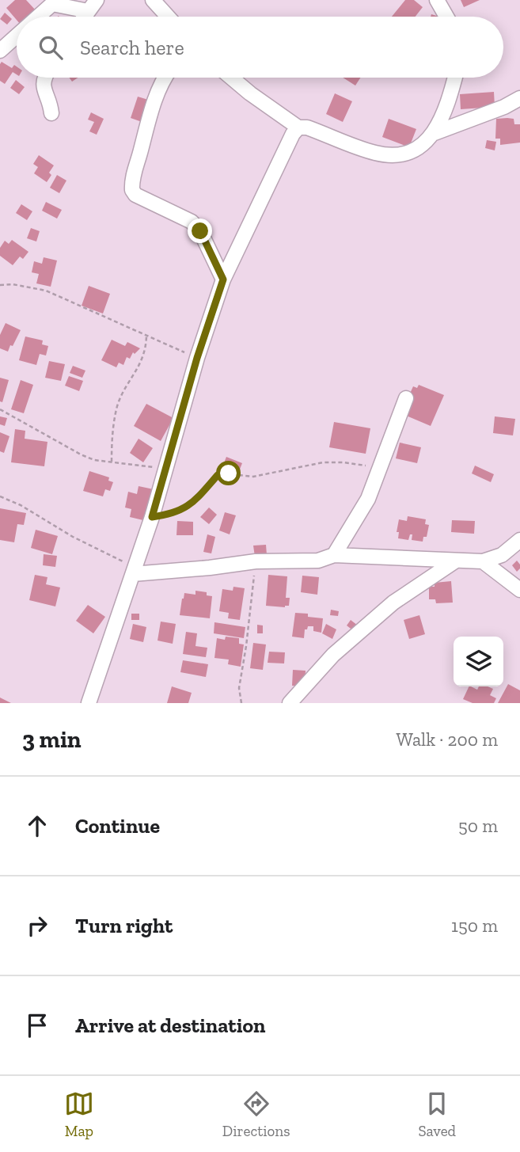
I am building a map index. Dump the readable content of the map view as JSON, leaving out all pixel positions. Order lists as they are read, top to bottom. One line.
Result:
{"page":{"search":"Search here","heading":["3 min","Walk · 200 m"],"list":[["Continue","50 m"],["Turn right","150 m"],"Arrive at destination"],"nav":["Map","Directions","Saved"]}}
